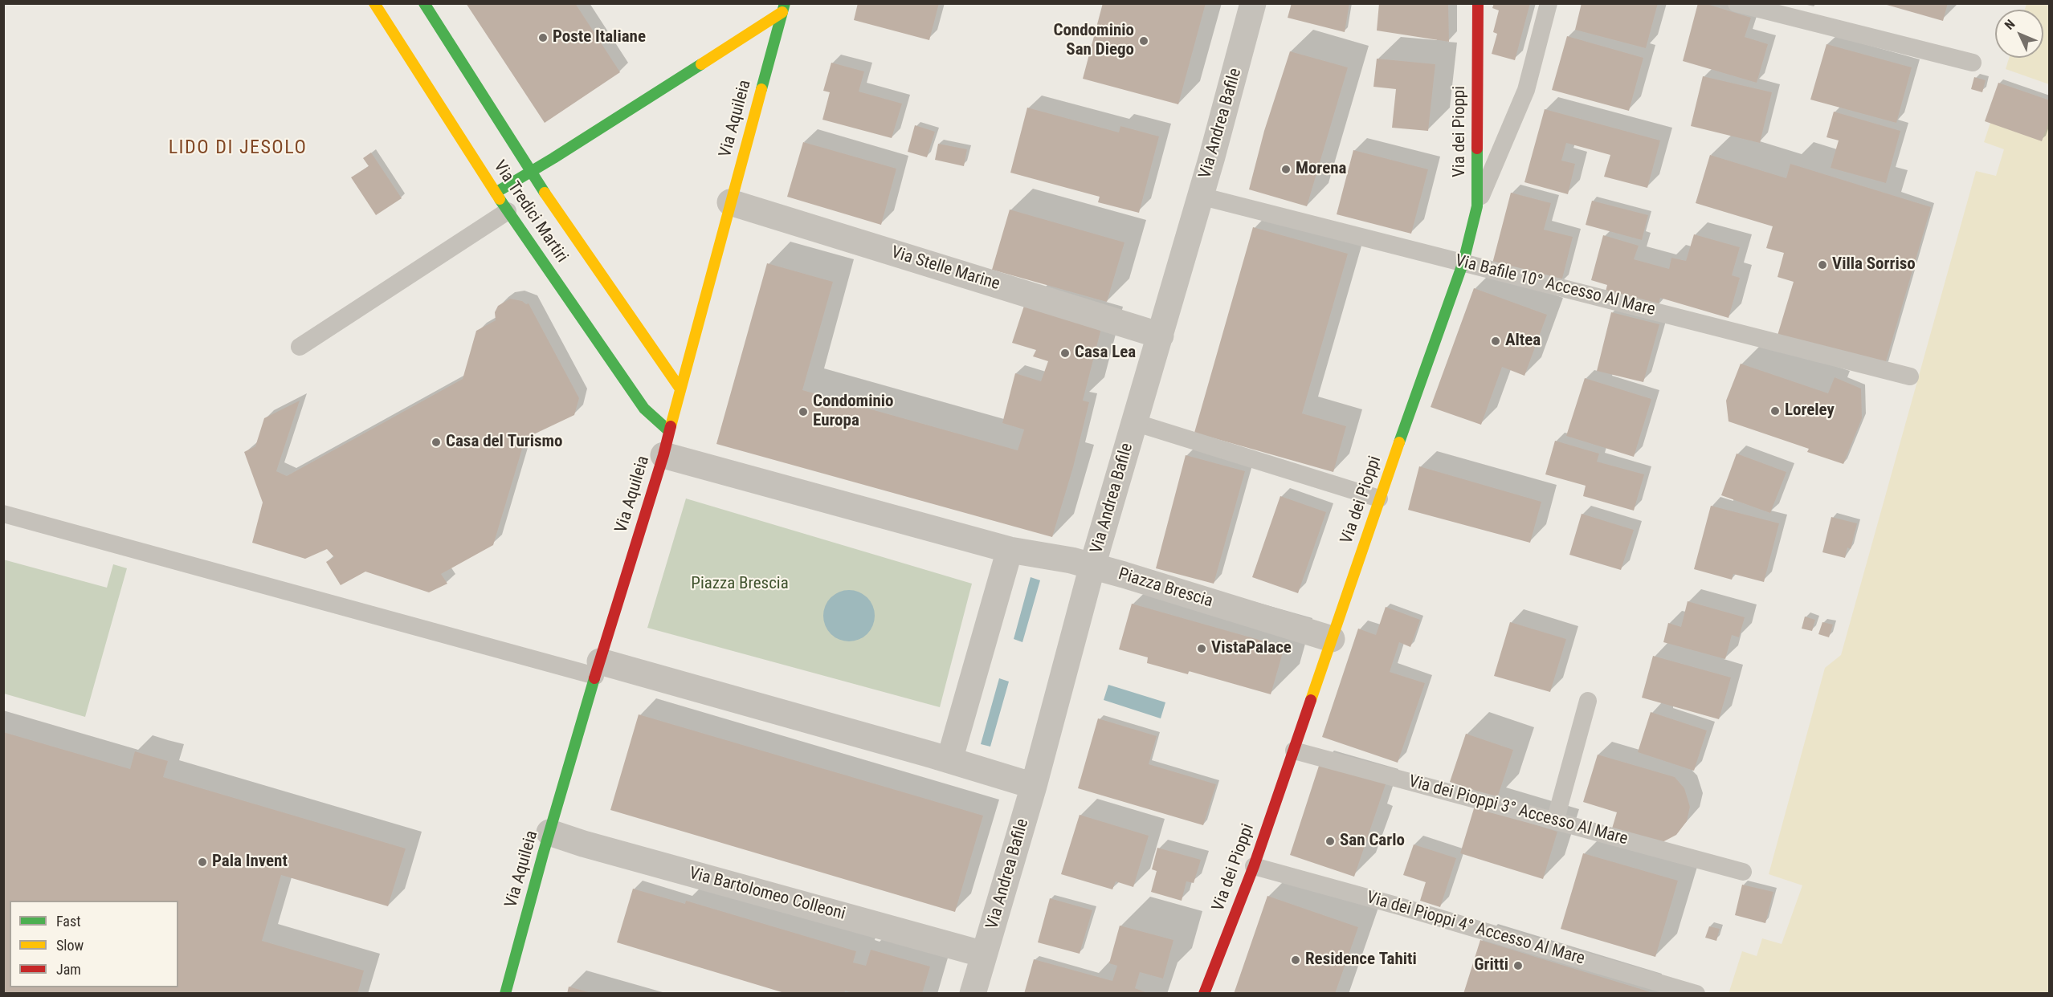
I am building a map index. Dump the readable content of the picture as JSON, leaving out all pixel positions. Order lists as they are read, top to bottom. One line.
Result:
{"streets":{"street":["Via Aquileia","Via Andrea Bafile","Via dei Pioppi","Via Tredici Martiri","Via Stelle Marine","Piazza Brescia","Via Bartolomeo Colleoni"],"lane":["Via Bafile 10° Accesso Al Mare","Via dei Pioppi 3° Accesso Al Mare","Via dei Pioppi 4° Accesso Al Mare"]},"crossings":[["Via Aquileia","Via Tredici Martiri"],["Via Aquileia","Via Stelle Marine"],["Via Aquileia","Piazza Brescia"],["Via Aquileia","Via Bartolomeo Colleoni"],["Via Andrea Bafile","Via Stelle Marine"],["Via Andrea Bafile","Via Bafile 10° Accesso Al Mare"],["Via Andrea Bafile","Piazza Brescia"],["Via Andrea Bafile","Via Bartolomeo Colleoni"],["Via dei Pioppi","Via Bafile 10° Accesso Al Mare"],["Via dei Pioppi","Piazza Brescia"],["Via dei Pioppi","Via dei Pioppi 3° Accesso Al Mare"],["Via dei Pioppi","Via dei Pioppi 4° Accesso Al Mare"],["Via Tredici Martiri","Piazza Brescia"]],"districts":["LIDO DI JESOLO"],"parks":["Piazza Brescia"],"places":["Poste Italiane","Condominio San Diego","Morena","Villa Sorriso","Altea","Casa Lea","Loreley","Condominio Europa","Casa del Turismo","VistaPalace","San Carlo","Pala Invent","Residence Tahiti","Gritti"],"legend":["Fast","Slow","Jam"],"north":"top left"}
